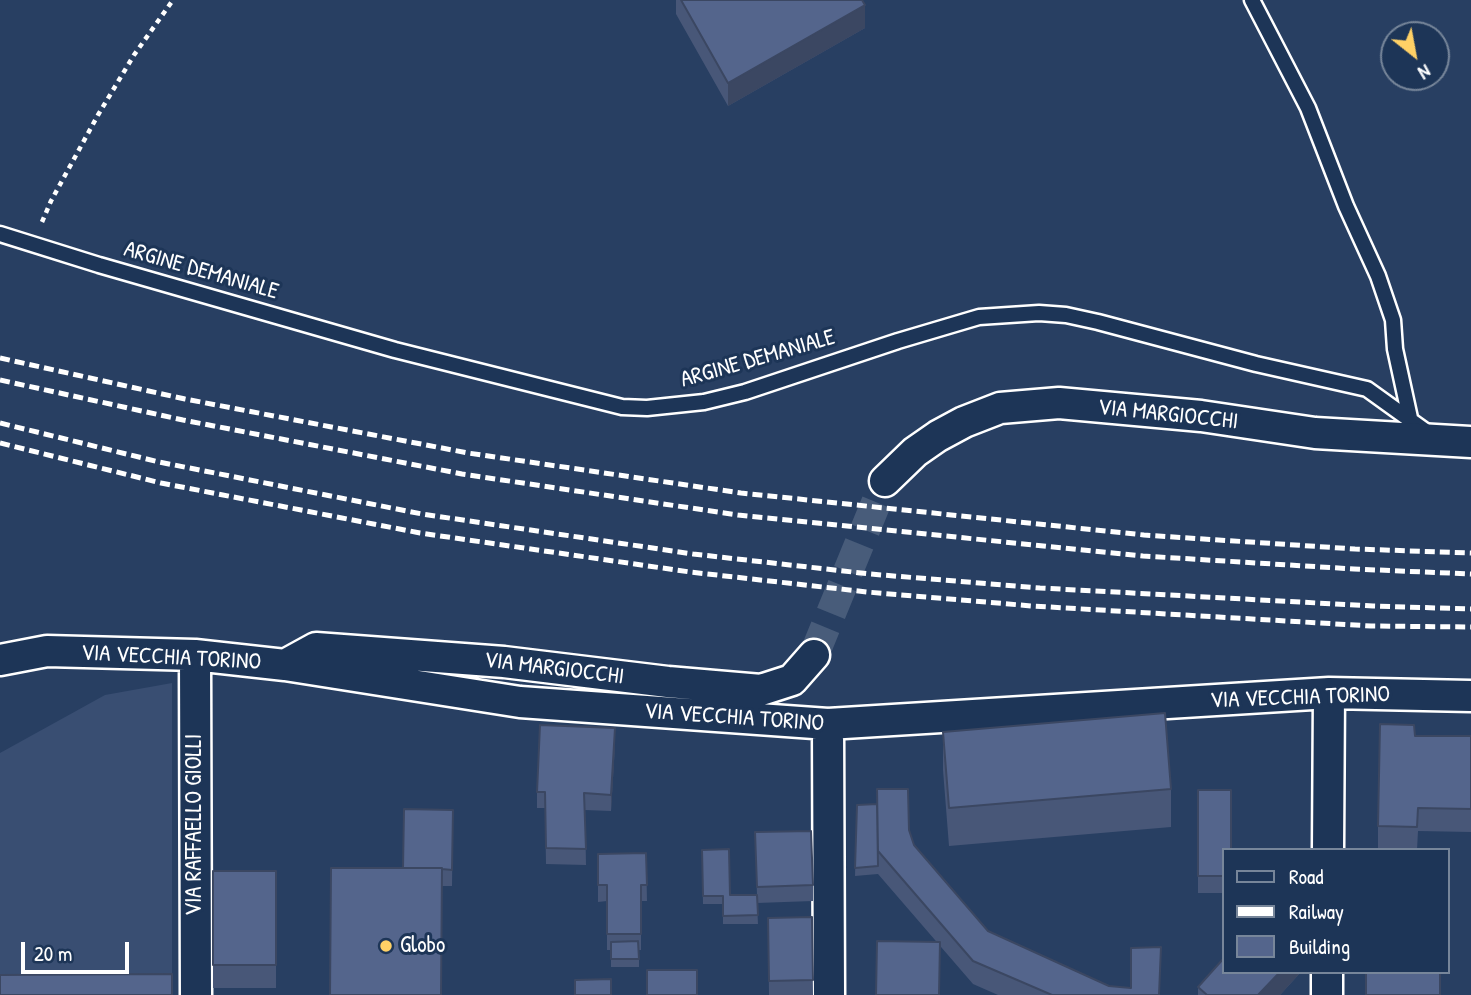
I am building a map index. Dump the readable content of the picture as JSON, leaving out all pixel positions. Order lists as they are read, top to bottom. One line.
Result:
{"streets":{"street":["VIA MARGIOCCHI","VIA VECCHIA TORINO","VIA RAFFAELLO GIOLLI"],"lane":["ARGINE DEMANIALE"]},"crossings":[["ARGINE DEMANIALE","VIA MARGIOCCHI"],["VIA MARGIOCCHI","VIA VECCHIA TORINO"],["VIA VECCHIA TORINO","VIA RAFFAELLO GIOLLI"]],"places":["Globo"],"legend":["Road","Railway","Building"],"scale_bar":"20 m","north":"bottom right"}
